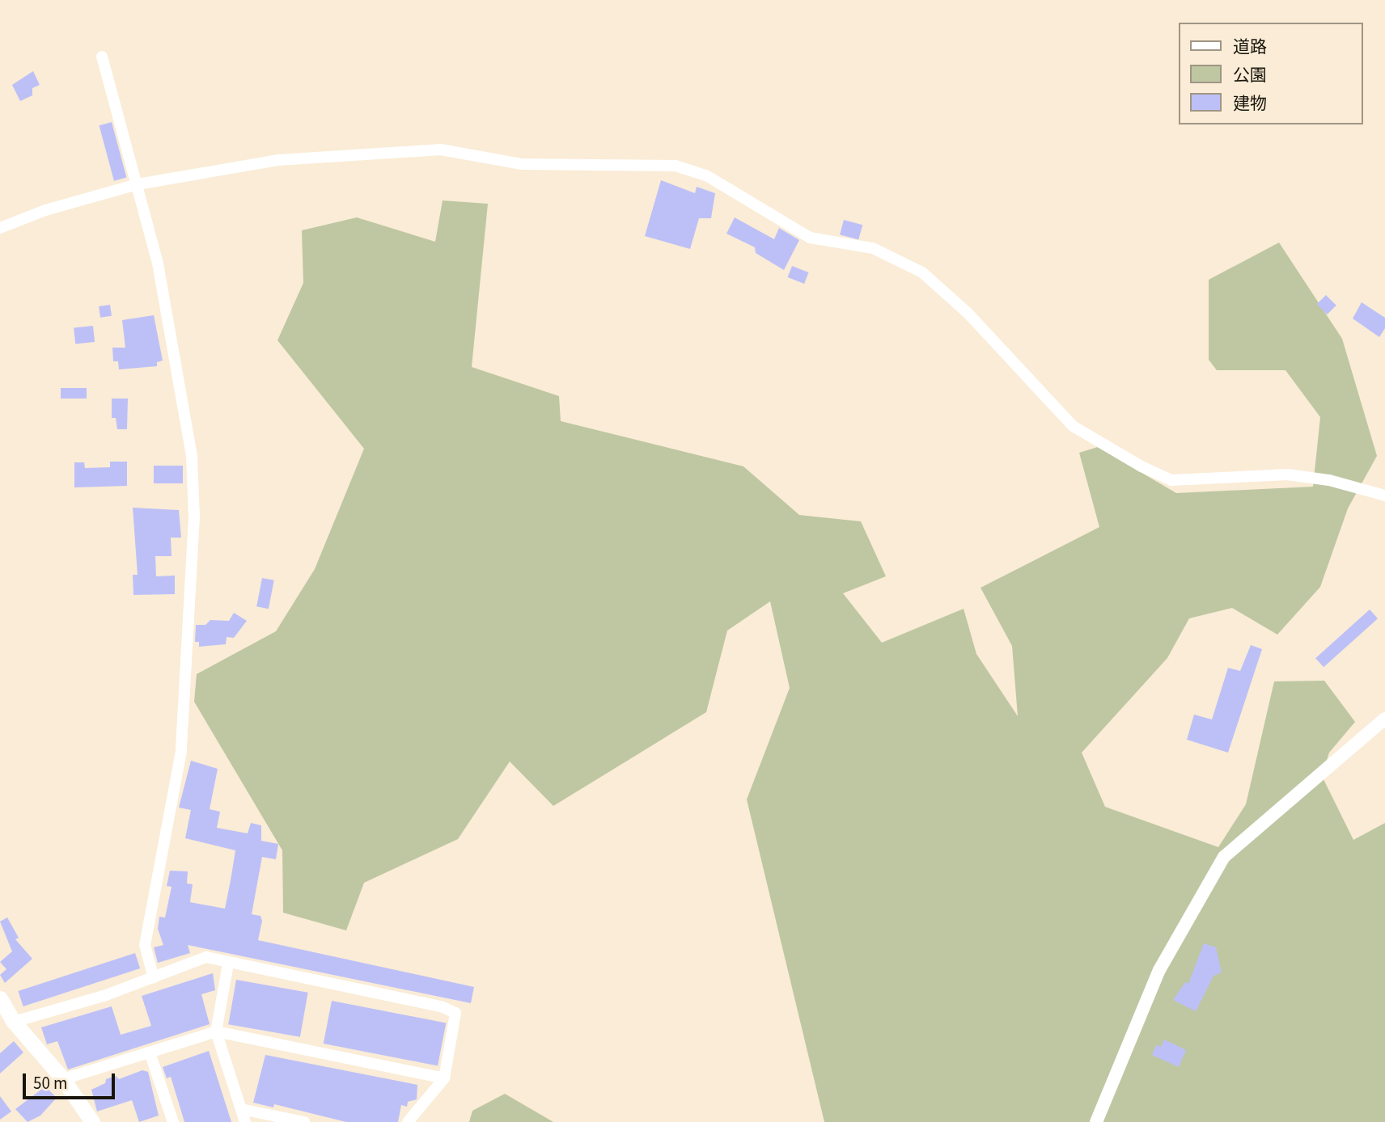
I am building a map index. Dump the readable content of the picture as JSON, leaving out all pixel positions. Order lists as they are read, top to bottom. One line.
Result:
{"legend":["道路","公園","建物"],"scale_bar":"50 m"}
